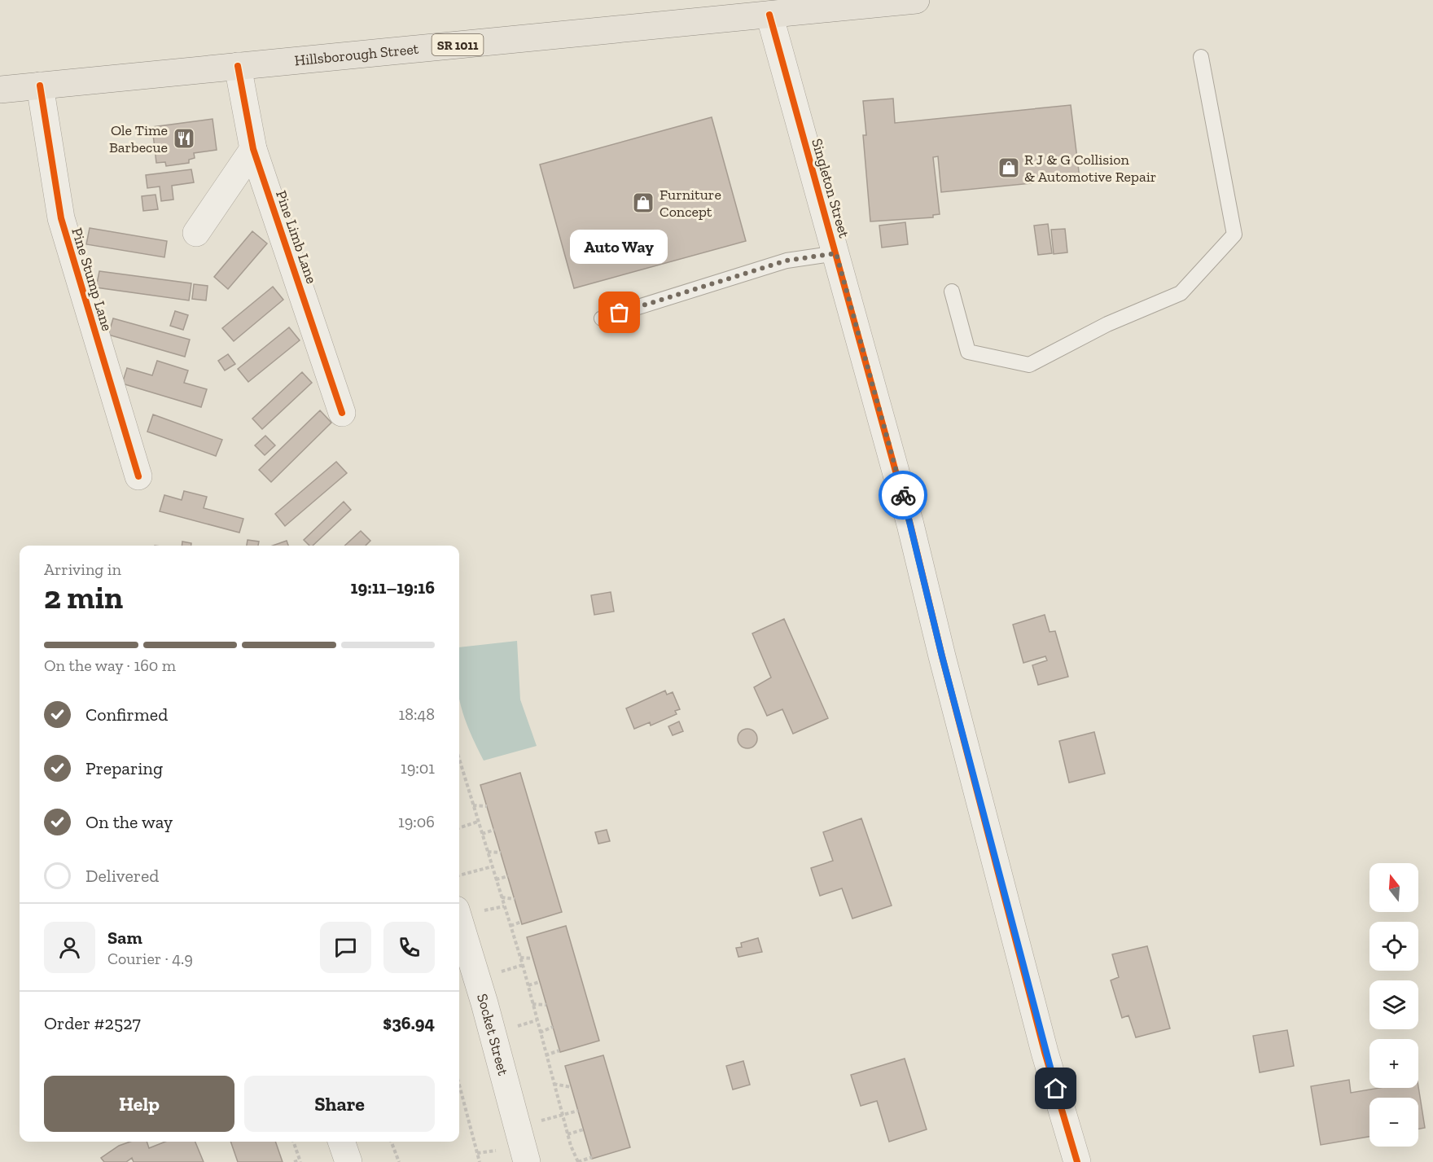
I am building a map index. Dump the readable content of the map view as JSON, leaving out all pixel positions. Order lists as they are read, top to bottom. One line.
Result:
{"streets":{"main road":["SR 1011","Hillsborough Street"],"street":["Singleton Street","Pine Limb Lane","Pine Stump Lane","Socket Street"]},"crossings":[["Hillsborough Street","Singleton Street"],["Hillsborough Street","Pine Limb Lane"],["Hillsborough Street","Pine Stump Lane"]],"places":{"restaurant":["Ole Time Barbecue"],"shop":["R J & G Collision & Automotive Repair","Furniture Concept"],"other":["Auto Way"]},"north":"top","page":{"bubble":"Auto Way","heading":["2 min","Arriving in","19:11–19:16"],"panel":["Sam","Courier · 4.9","Order #2527","$36.94"],"bar":"On the way · 160 m","list":[["Confirmed","18:48"],["Preparing","19:01"],["On the way","19:06"],"Delivered"],"map_buttons":["+","−"],"buttons":["Help","Share"]}}
